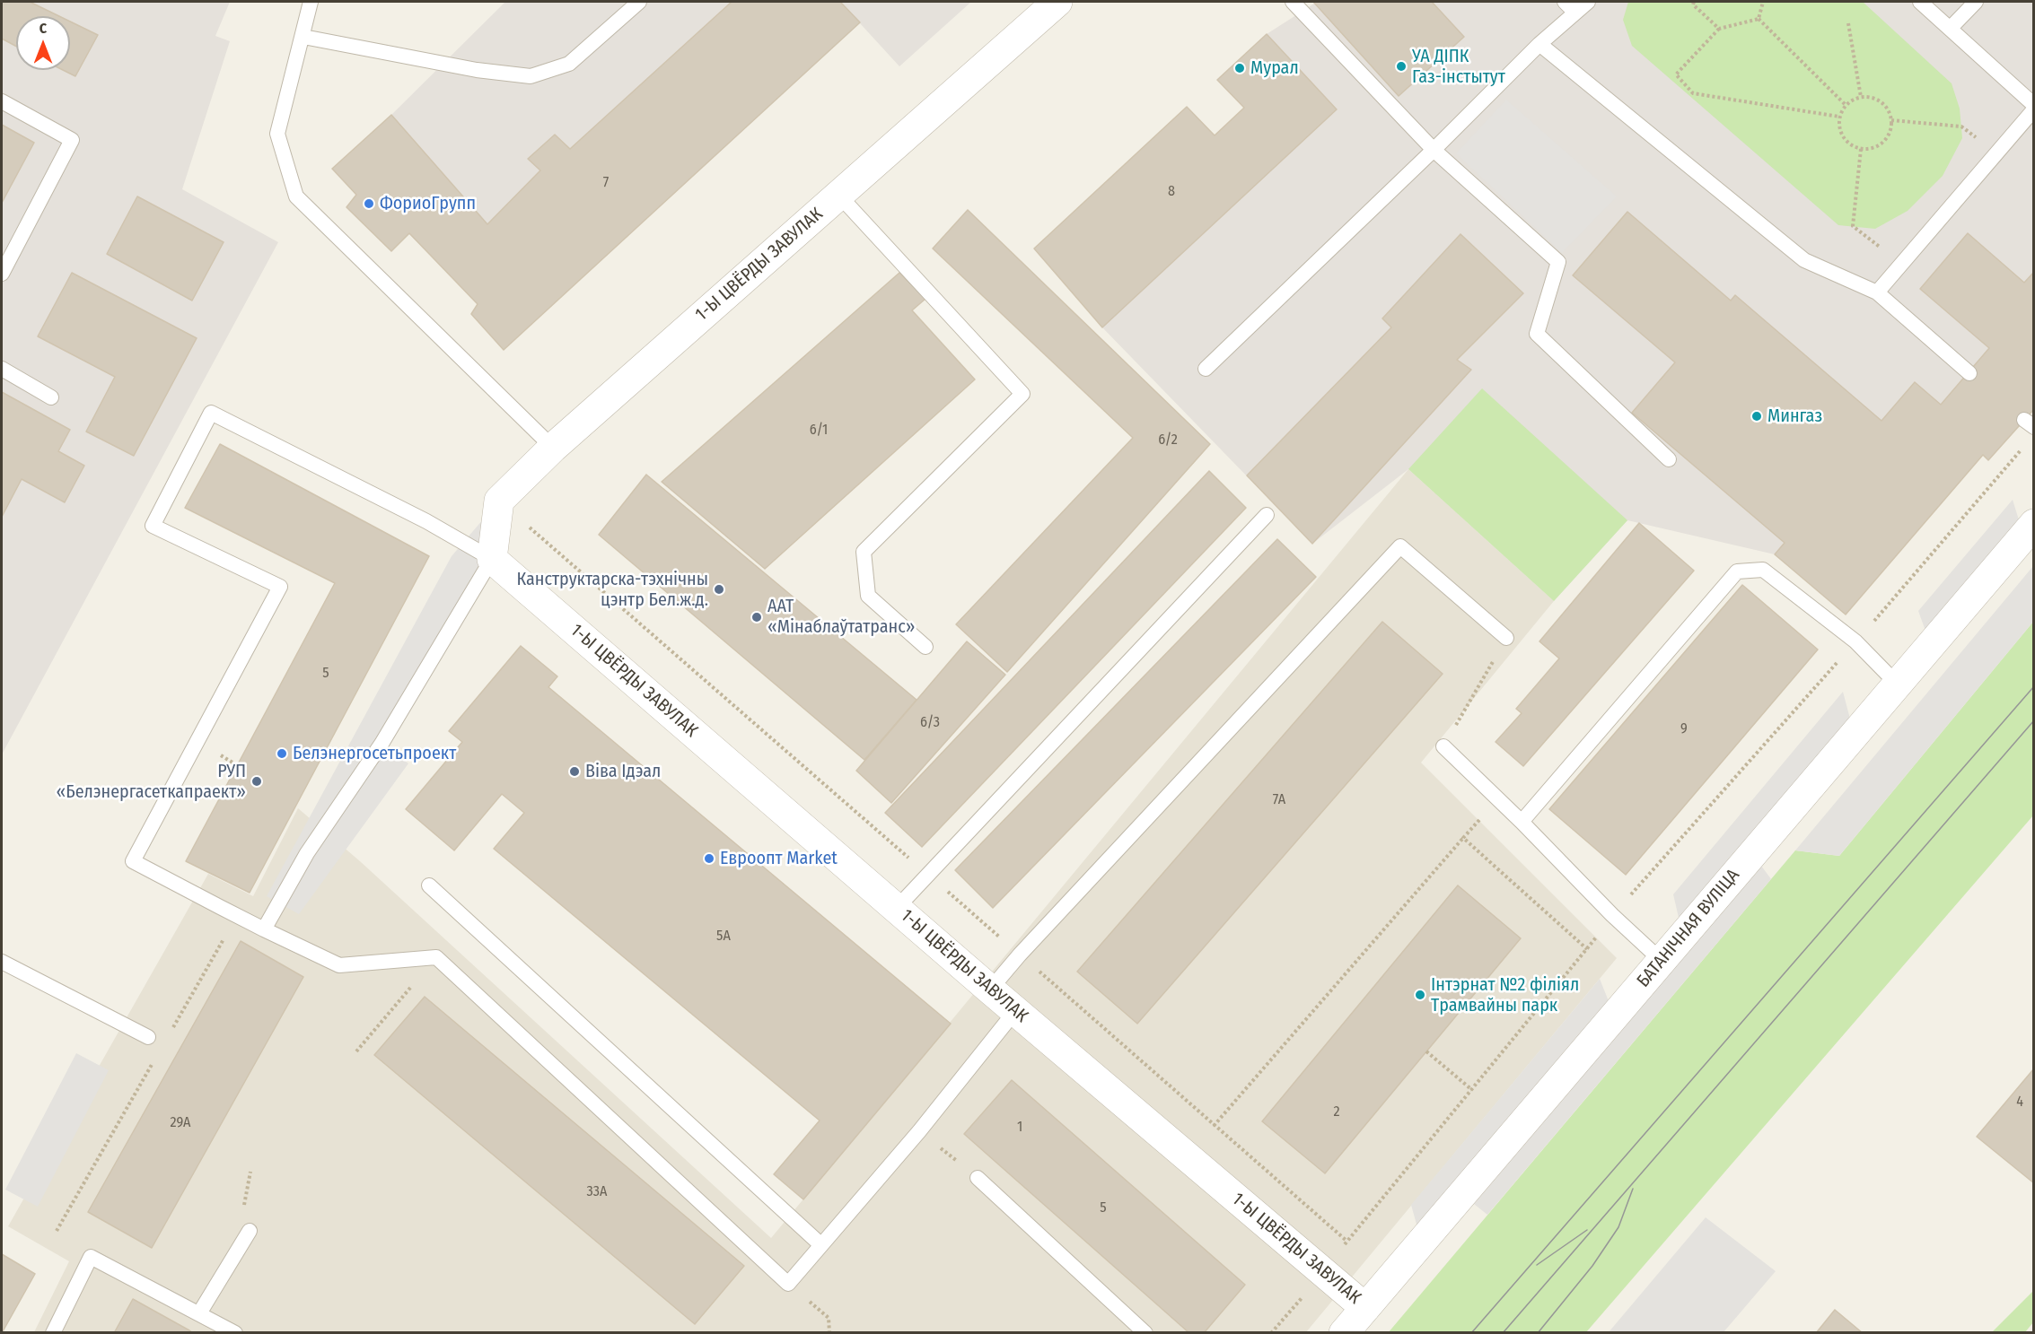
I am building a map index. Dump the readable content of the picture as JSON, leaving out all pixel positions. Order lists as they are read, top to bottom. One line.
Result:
{"streets":{"street":["1-Ы ЦВЁРДЫ ЗАВУЛАК","БАТАНІЧНАЯ ВУЛІЦА"]},"crossings":[["1-Ы ЦВЁРДЫ ЗАВУЛАК","БАТАНІЧНАЯ ВУЛІЦА"]],"places":["УА ДІПК Газ-інстытут","Мурал","ФориоГрупп","Мингаз","Канструктарска-тэхнічны цэнтр Бел.ж.д.","ААТ «Мінаблаўтатранс»","Белэнергосетьпроект","Віва Ідэал","РУП «Белэнергасеткапраект»","Евроопт Market","Інтэрнат №2 філіял Трамвайны парк"],"house_numbers":["7","8","6/1","6/2","5","6/3","9","7А","5А","4","2","29А","1","33А","5"],"north":"top"}
